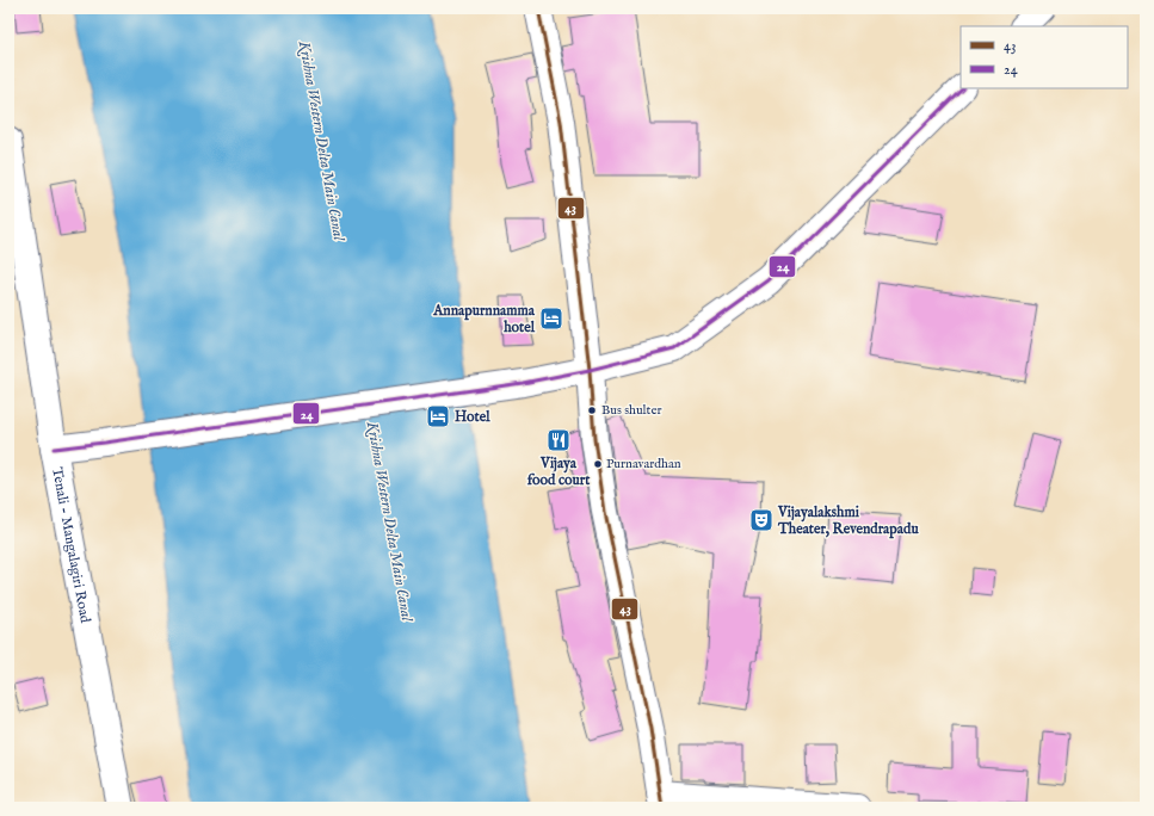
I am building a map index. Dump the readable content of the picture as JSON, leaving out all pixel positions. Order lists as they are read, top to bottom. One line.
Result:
{"streets":{"main road":["Tenali - Mangalagiri Road"]},"water":["Krishna Western Delta Main Canal"],"places":{"hotel":["Annapurnnamma hotel","Hotel"],"other":["Bus shulter","Purnavardhan"],"restaurant":["Vijaya food court"],"theatre":["Vijayalakshmi Theater, Revendrapadu"]},"lines":["transit line 43","transit line 24"],"legend":["43","24"]}
